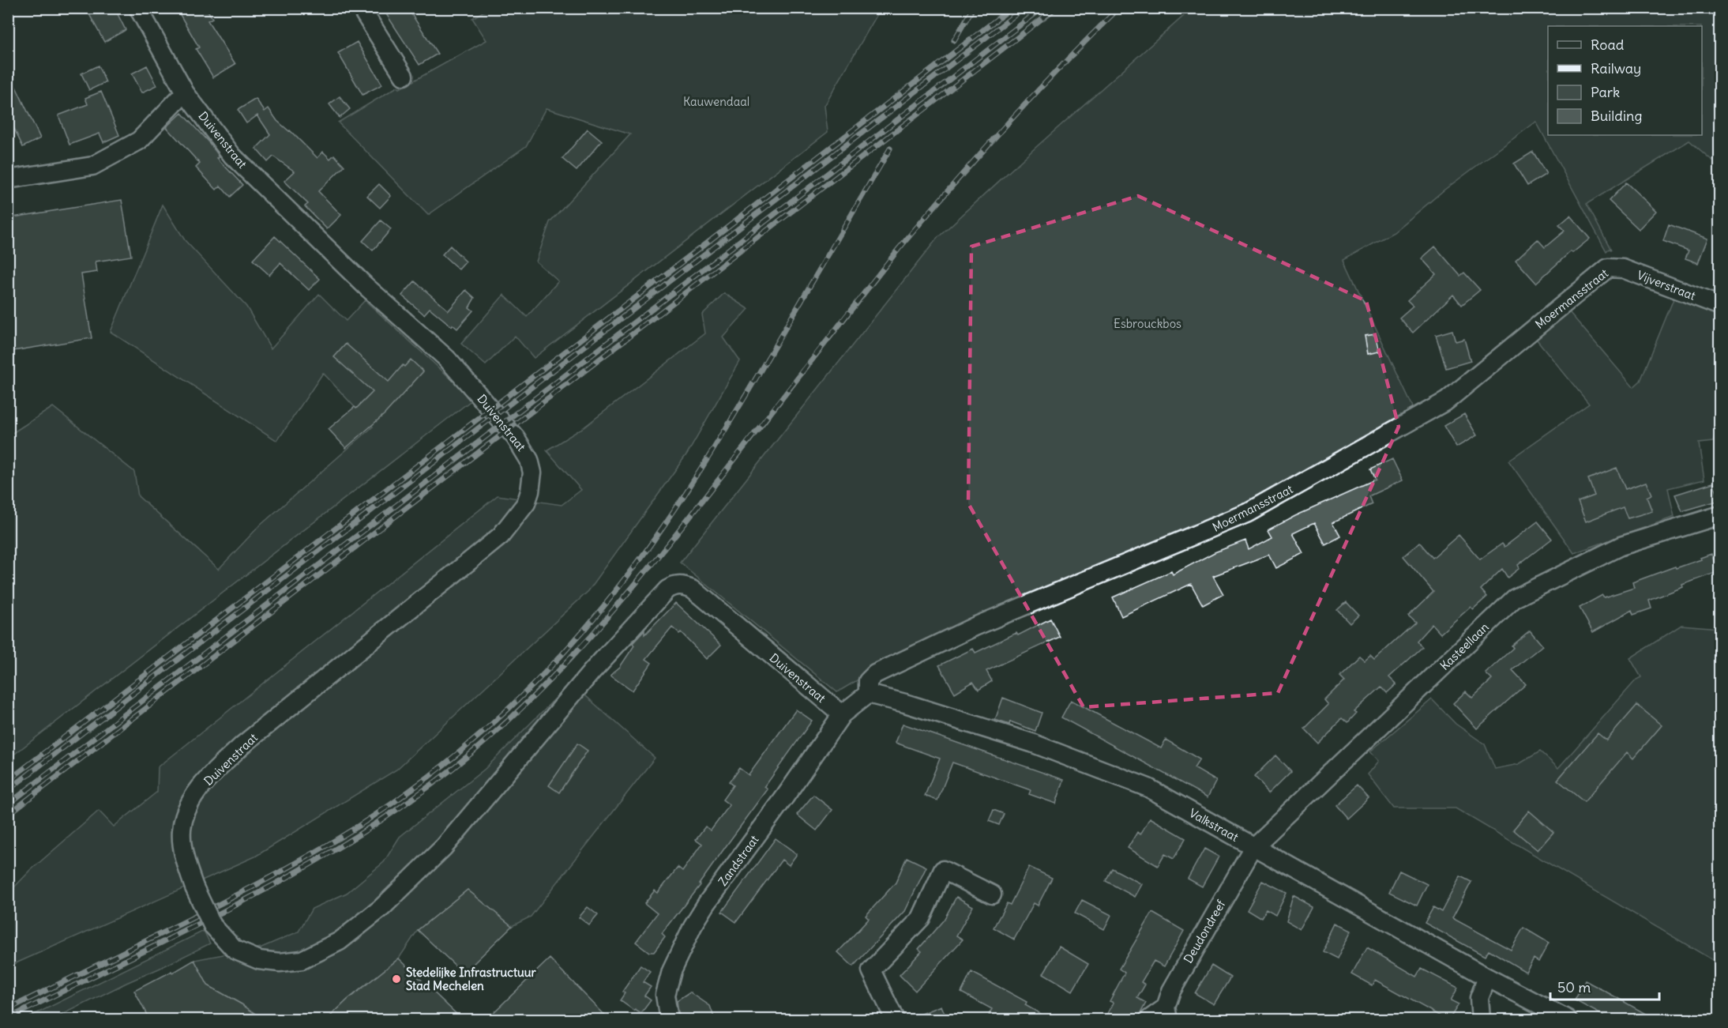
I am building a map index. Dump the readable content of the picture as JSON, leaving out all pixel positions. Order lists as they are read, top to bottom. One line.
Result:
{"streets":{"street":["Duivenstraat","Vijverstraat","Moermansstraat","Kasteellaan","Valkstraat","Zandstraat","Deudondreef"]},"crossings":[["Duivenstraat","Zandstraat"],["Vijverstraat","Moermansstraat"],["Moermansstraat","Valkstraat"],["Kasteellaan","Valkstraat"],["Kasteellaan","Deudondreef"],["Valkstraat","Deudondreef"]],"parks":["Kauwendaal","Esbrouckbos"],"places":["Stedelijke Infrastructuur Stad Mechelen"],"legend":["Road","Railway","Park","Building"],"scale_bar":"50 m"}
